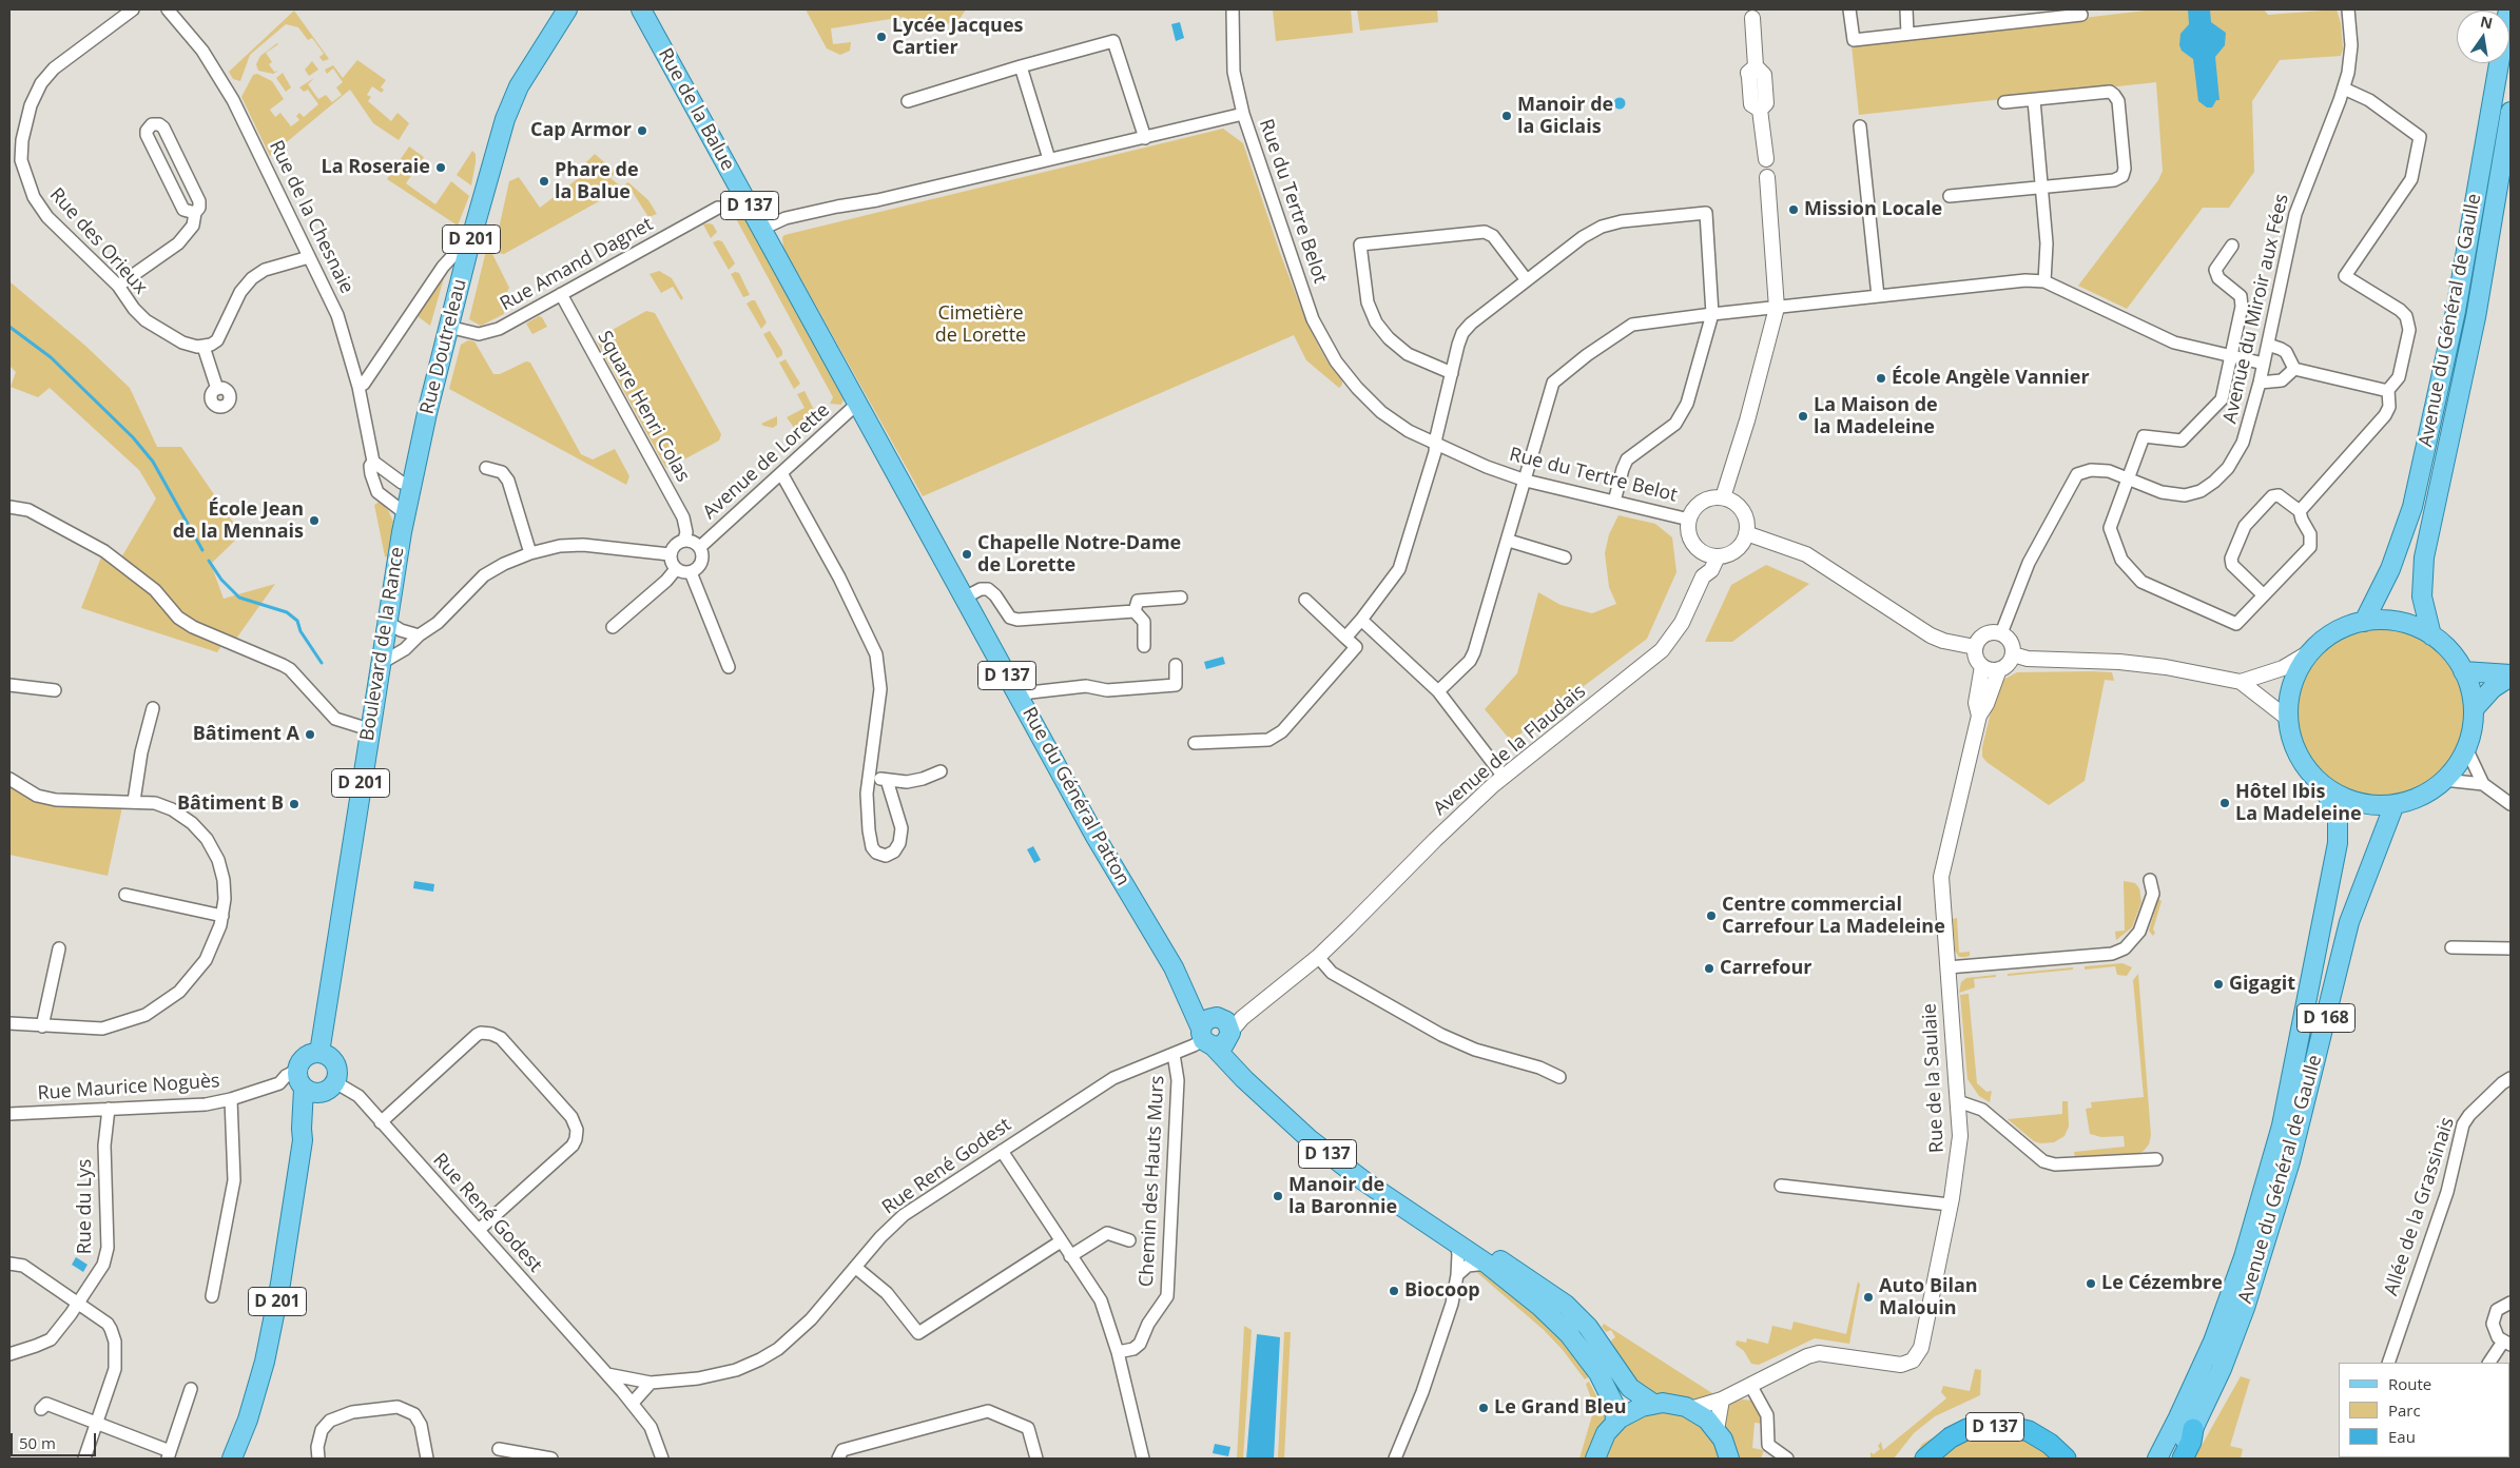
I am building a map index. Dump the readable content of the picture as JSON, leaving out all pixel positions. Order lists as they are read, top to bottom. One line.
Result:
{"streets":{"highway":["D 137"],"main road":["Rue de la Balue","D 201","Avenue du Général de Gaulle","Rue Doutreleau","Boulevard de la Rance","Rue du Général Patton","D 168"],"street":["Rue du Tertre Belot","Rue de la Chesnaie","Rue des Orieux","Rue Amand Dagnet","Avenue du Miroir aux Fées","Square Henri Colas","Avenue de Lorette","Avenue de la Flaudais","Rue de la Saulaie","Rue Maurice Noguès","Rue René Godest","Chemin des Hauts Murs","Rue du Lys","Allée de la Grassinais"]},"crossings":[["Rue de la Balue","Rue du Tertre Belot"],["Rue de la Balue","Avenue de Lorette"],["Rue de la Balue","Rue du Général Patton"],["Rue du Tertre Belot","Avenue de la Flaudais"],["Rue de la Chesnaie","Boulevard de la Rance"],["D 201","Boulevard de la Rance"],["D 201","Rue Maurice Noguès"],["D 201","Rue René Godest"],["Rue Amand Dagnet","Rue Doutreleau"],["Rue Amand Dagnet","Square Henri Colas"],["Avenue du Miroir aux Fées","Rue de la Saulaie"],["Avenue du Général de Gaulle","D 168"],["Rue Doutreleau","Boulevard de la Rance"],["Square Henri Colas","Avenue de Lorette"],["Avenue de Lorette","Rue du Général Patton"],["Boulevard de la Rance","Rue Maurice Noguès"],["Boulevard de la Rance","Rue René Godest"],["Avenue de la Flaudais","Rue du Général Patton"],["Rue du Général Patton","Rue René Godest"],["Rue Maurice Noguès","Rue René Godest"],["Rue Maurice Noguès","Rue du Lys"],["Rue René Godest","Chemin des Hauts Murs"]],"parks":["Cimetière de Lorette"],"places":["Lycée Jacques Cartier","Manoir de la Giclais","Cap Armor","La Roseraie","Phare de la Balue","Mission Locale","École Angèle Vannier","La Maison de la Madeleine","École Jean de la Mennais","Chapelle Notre-Dame de Lorette","Bâtiment A","Hôtel Ibis La Madeleine","Bâtiment B","Centre commercial Carrefour La Madeleine","Carrefour","Gigagit","Manoir de la Baronnie","Le Cézembre","Biocoop","Auto Bilan Malouin","Le Grand Bleu"],"legend":["Route","Parc","Eau"],"scale_bar":"50 m","north":"top"}
